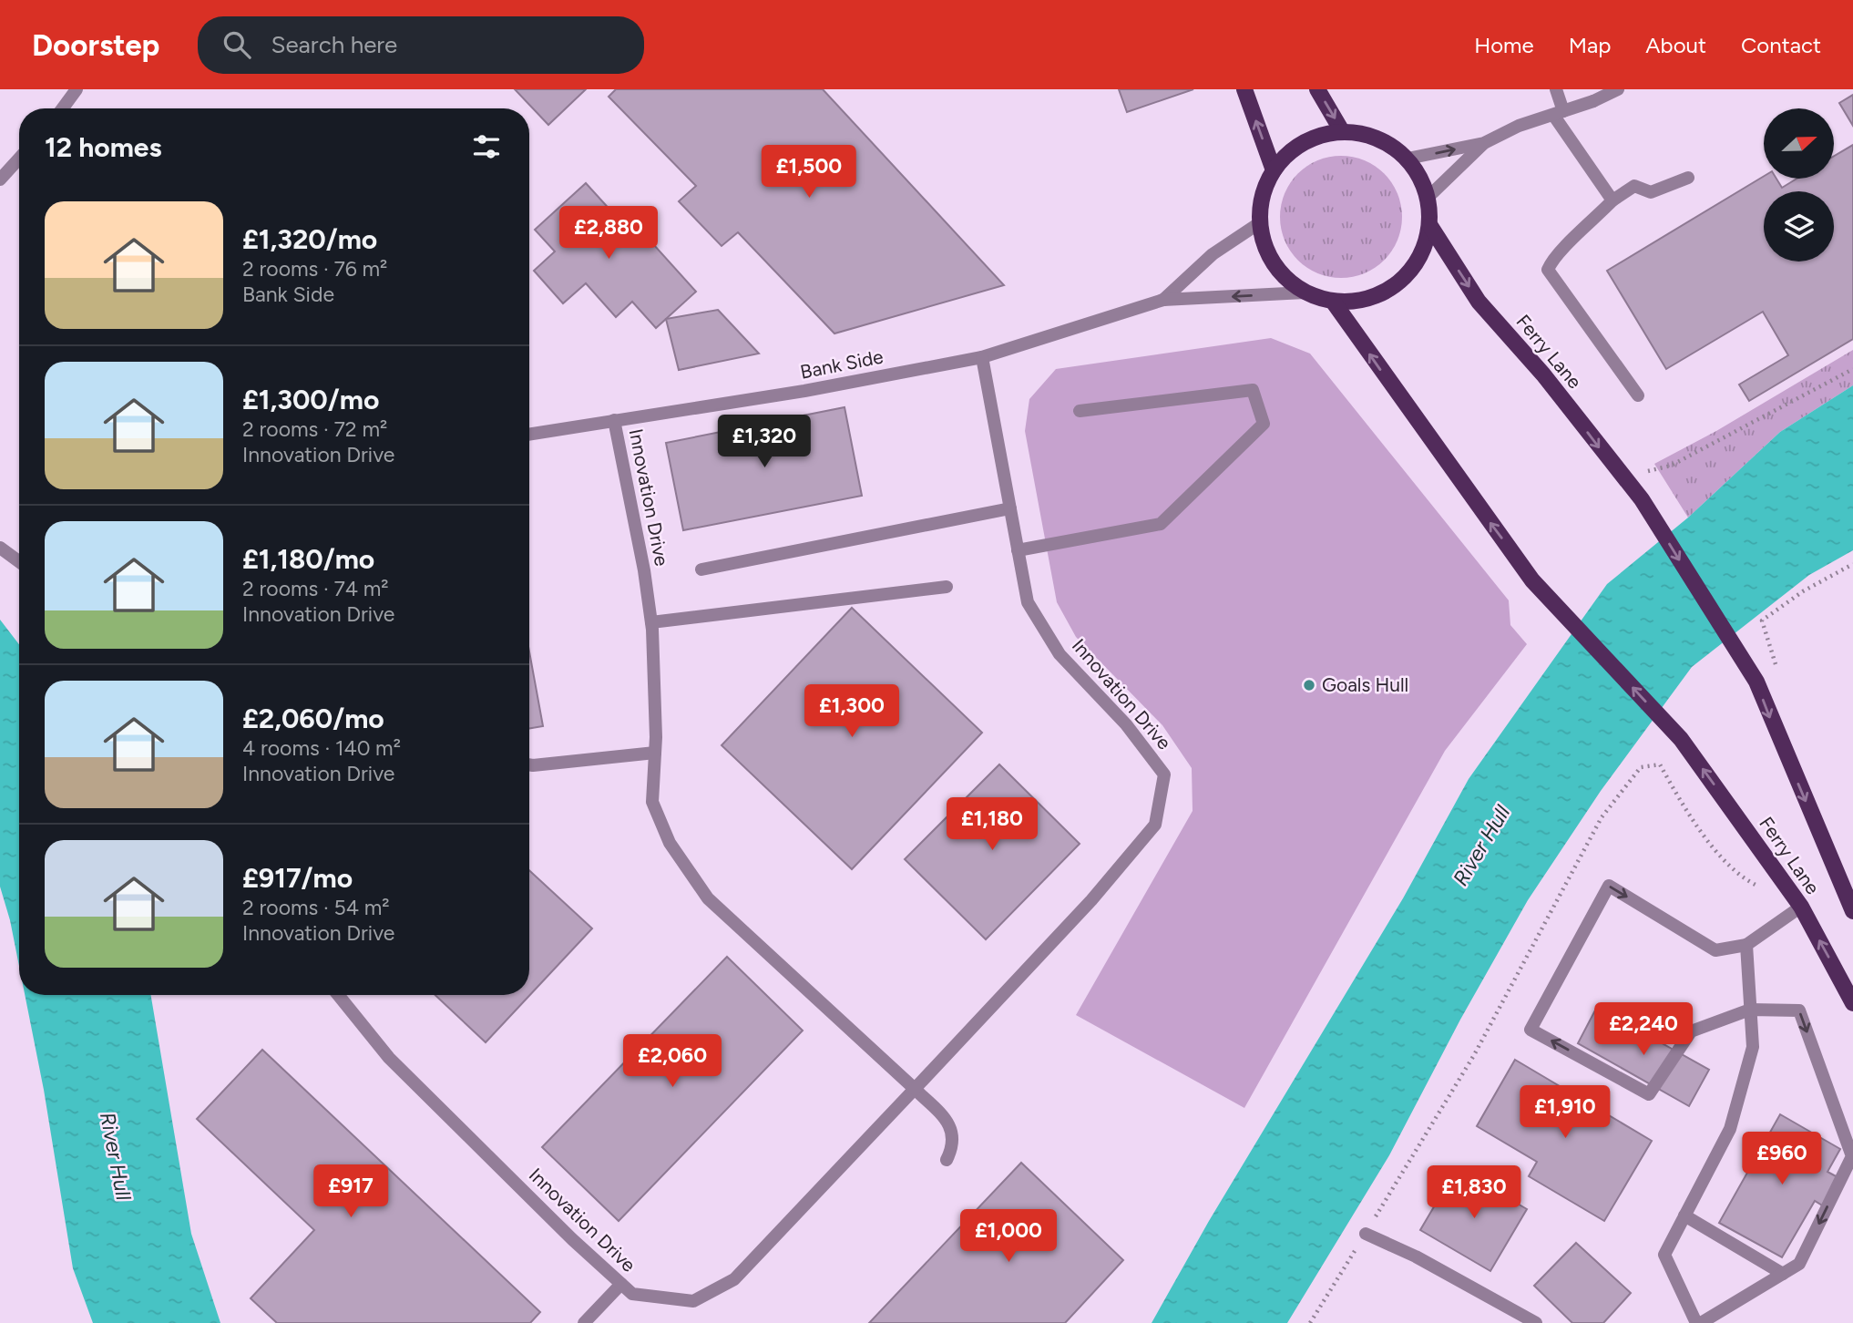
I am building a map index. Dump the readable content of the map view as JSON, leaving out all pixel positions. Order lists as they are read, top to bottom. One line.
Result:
{"streets":{"main road":["Ferry Lane"],"street":["Bank Side","Innovation Drive"]},"crossings":[["Ferry Lane","Bank Side"],["Bank Side","Innovation Drive"]],"water":["River Hull"],"places":["Goals Hull"],"north":"right","page":{"header":"Doorstep","search":"Search here","nav":["Home","Map","About","Contact"],"heading":"12 homes","price":["£1,500","£2,880","£1,320","£1,300","£1,180","£2,240","£2,060","£1,910","£960","£917","£1,830","£1,000"],"list":[{"name":"£1,320/mo","note":"2 rooms · 76 m² · Bank Side"},{"name":"£1,300/mo","note":"2 rooms · 72 m² · Innovation Drive"},{"name":"£1,180/mo","note":"2 rooms · 74 m² · Innovation Drive"},{"name":"£2,060/mo","note":"4 rooms · 140 m² · Innovation Drive"},{"name":"£917/mo","note":"2 rooms · 54 m² · Innovation Drive"}]}}
